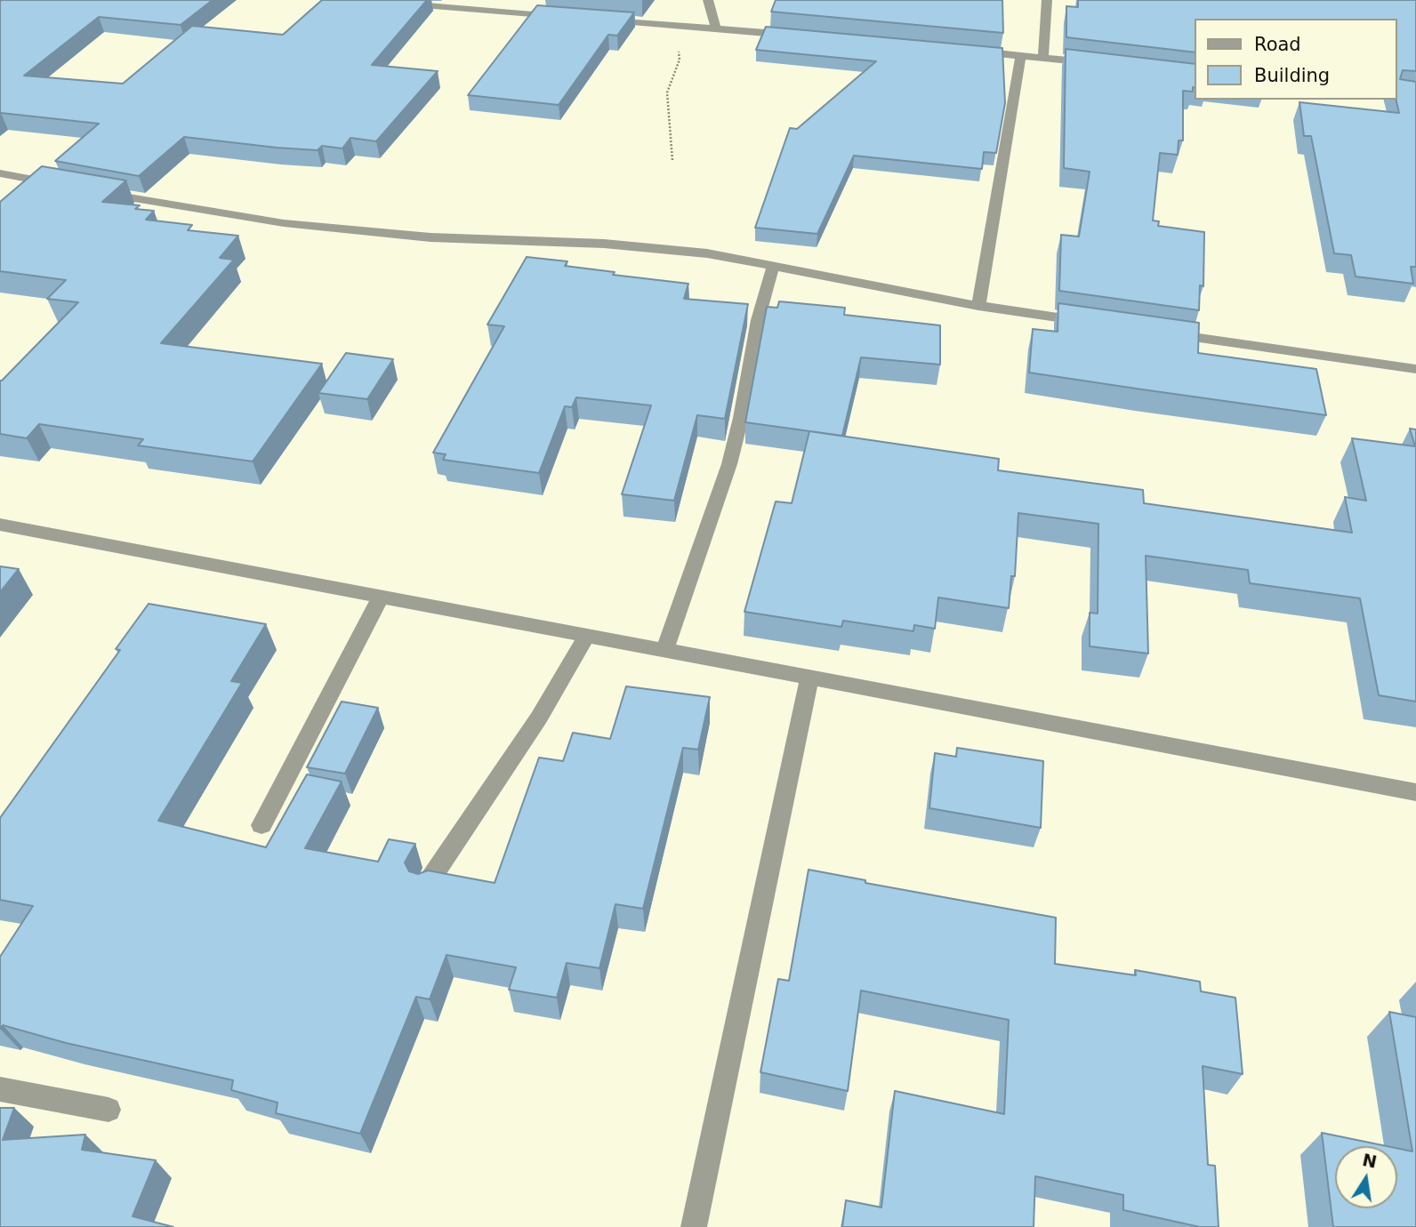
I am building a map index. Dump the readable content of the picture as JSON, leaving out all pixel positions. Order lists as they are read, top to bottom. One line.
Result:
{"legend":["Road","Building"],"north":"top"}
